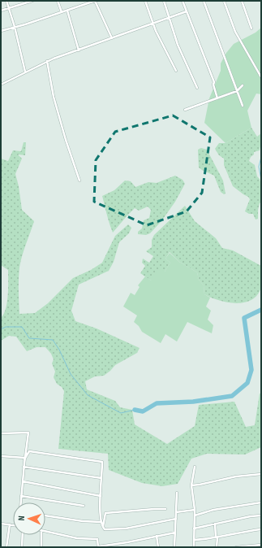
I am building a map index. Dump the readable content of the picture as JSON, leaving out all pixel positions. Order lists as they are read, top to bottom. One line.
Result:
{"north":"left"}
